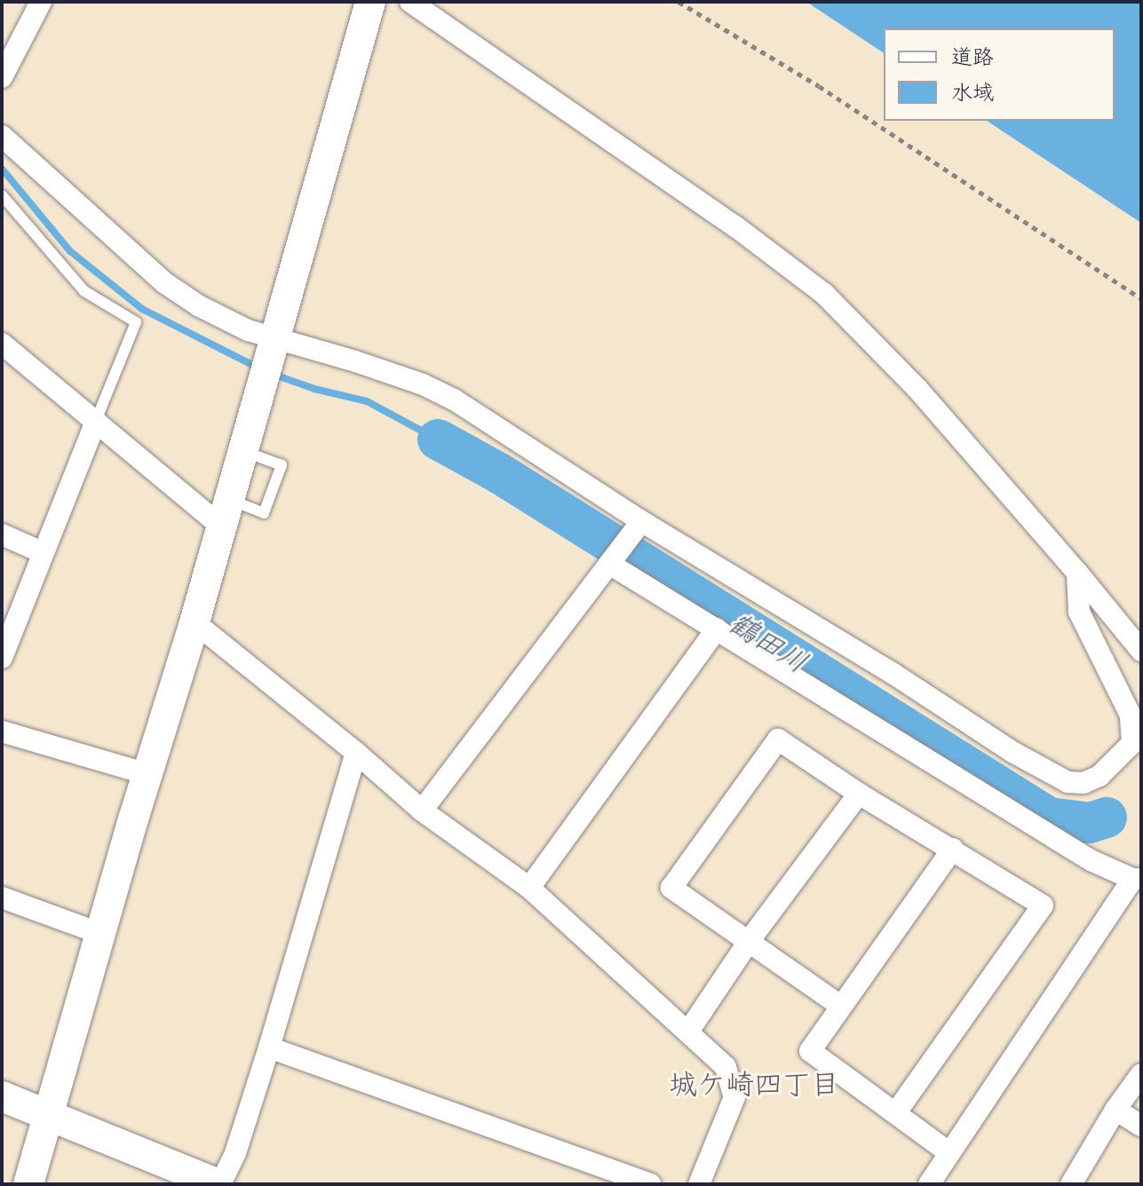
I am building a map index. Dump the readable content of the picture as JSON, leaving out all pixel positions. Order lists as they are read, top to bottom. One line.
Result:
{"districts":["城ケ崎四丁目"],"water":["鶴田川"],"legend":["道路","水域"]}
